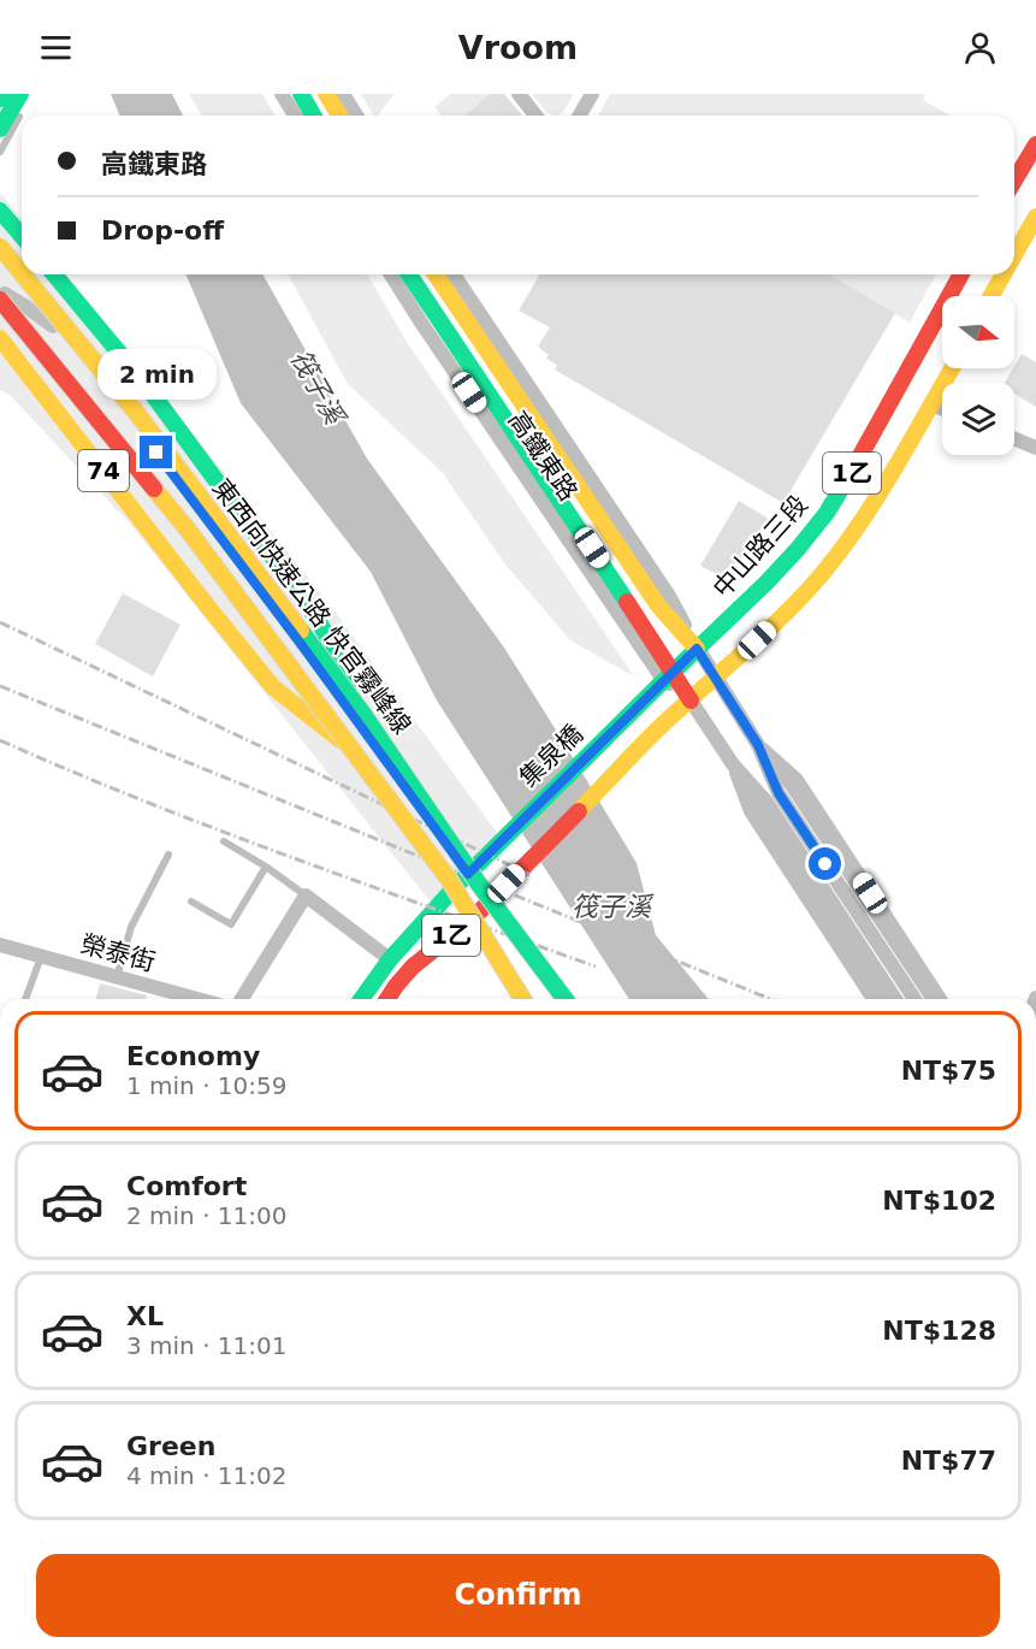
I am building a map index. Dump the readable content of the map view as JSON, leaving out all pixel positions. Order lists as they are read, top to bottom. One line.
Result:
{"streets":{"main road":["高鐵東路","74","1乙","中山路三段","東西向快速公路 快官霧峰線","集泉橋"],"street":["榮泰街"]},"crossings":[["高鐵東路","1乙"],["高鐵東路","中山路三段"],["高鐵東路","集泉橋"],["74","東西向快速公路 快官霧峰線"],["1乙","集泉橋"],["中山路三段","集泉橋"]],"water":["筏子溪"],"north":"right","page":{"header":"Vroom","banner":["高鐵東路","Drop-off"],"bubble":"2 min","list":[{"name":"Economy","note":"1 min · 10:59","value":"NT$75"},{"name":"Comfort","note":"2 min · 11:00","value":"NT$102"},{"name":"XL","note":"3 min · 11:01","value":"NT$128"},{"name":"Green","note":"4 min · 11:02","value":"NT$77"}],"buttons":"Confirm"}}
